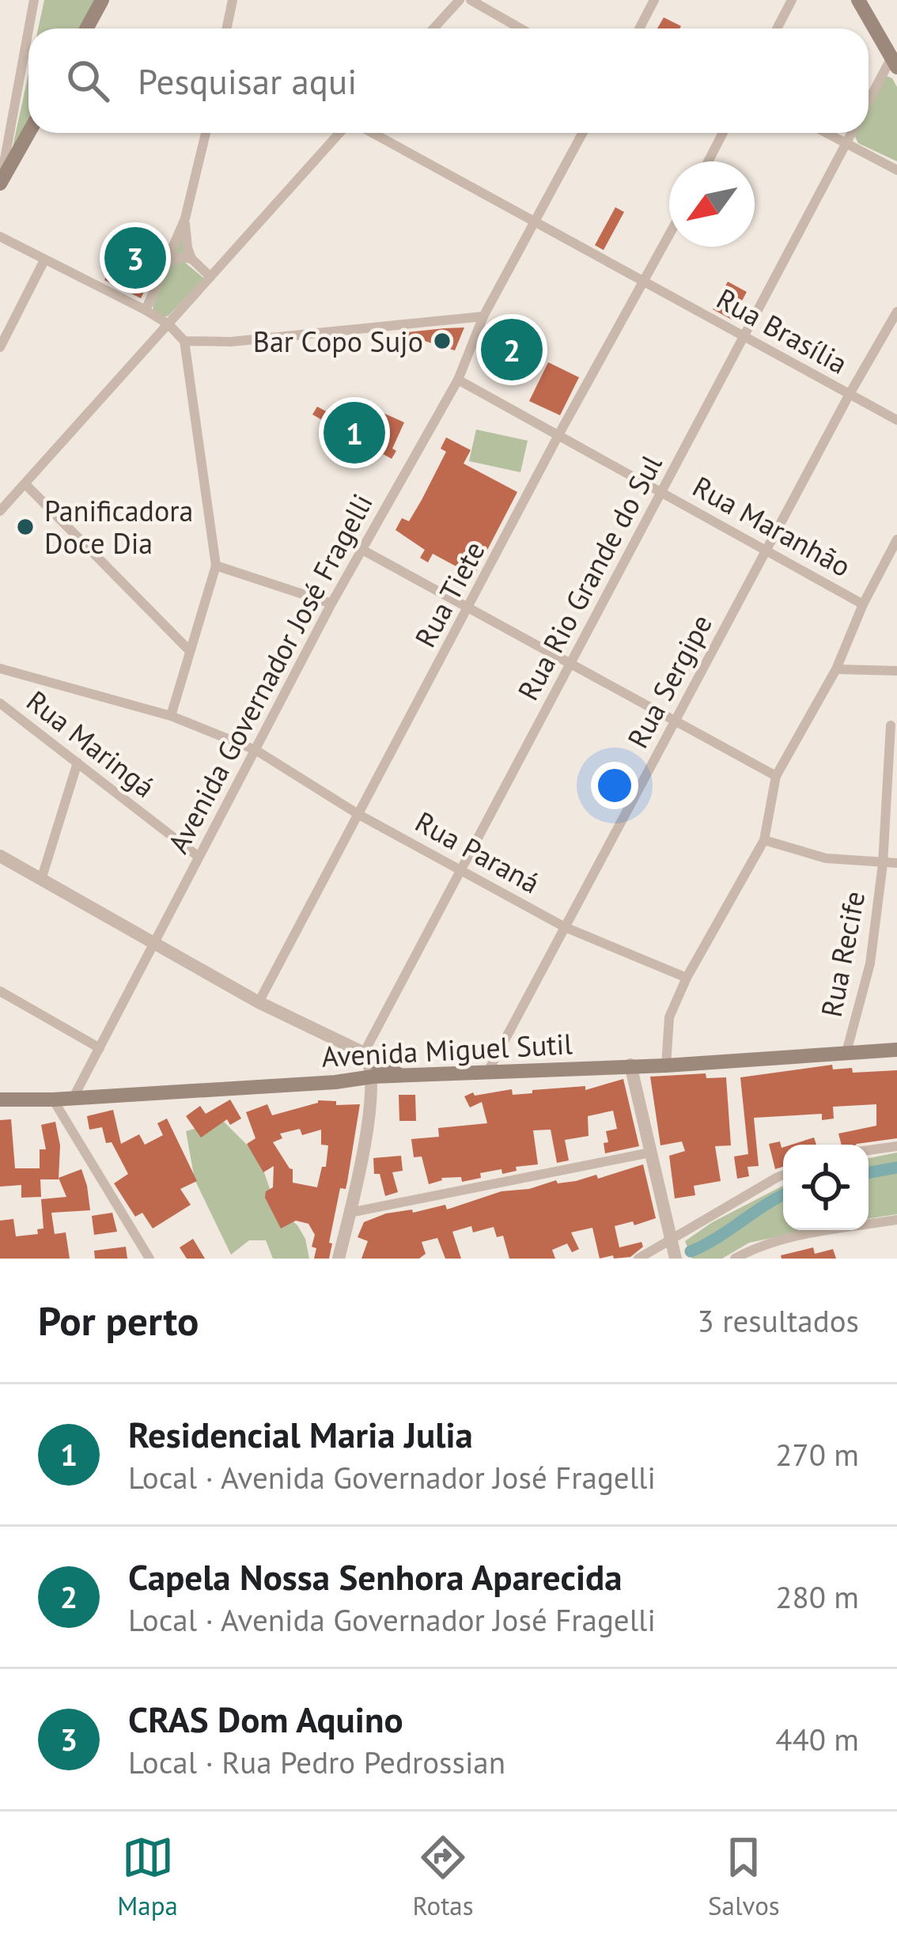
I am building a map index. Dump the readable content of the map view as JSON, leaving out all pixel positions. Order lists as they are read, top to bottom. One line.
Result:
{"streets":{"main road":["Avenida Miguel Sutil"],"street":["Rua Brasília","Rua Maranhão","Rua Rio Grande do Sul","Rua Tiete","Avenida Governador José Fragelli","Rua Sergipe","Rua Maringá","Rua Paraná","Rua Recife"]},"crossings":[["Rua Brasília","Rua Rio Grande do Sul"],["Rua Brasília","Rua Tiete"],["Rua Brasília","Avenida Governador José Fragelli"],["Rua Brasília","Rua Sergipe"],["Rua Maranhão","Rua Rio Grande do Sul"],["Rua Maranhão","Rua Tiete"],["Rua Maranhão","Avenida Governador José Fragelli"],["Rua Maranhão","Rua Sergipe"],["Rua Rio Grande do Sul","Rua Paraná"],["Rua Tiete","Rua Paraná"],["Avenida Governador José Fragelli","Rua Maringá"],["Avenida Governador José Fragelli","Rua Paraná"],["Avenida Governador José Fragelli","Avenida Miguel Sutil"],["Rua Sergipe","Rua Paraná"],["Rua Sergipe","Avenida Miguel Sutil"],["Rua Recife","Avenida Miguel Sutil"]],"places":["Bar Copo Sujo","Panificadora Doce Dia"],"north":"bottom left","page":{"search":"Pesquisar aqui","pins":["3","2","1"],"heading":["Por perto","3 resultados"],"list":[{"mark":"1","name":"Residencial Maria Julia","note":"Local · Avenida Governador José Fragelli","value":"270 m"},{"mark":"2","name":"Capela Nossa Senhora Aparecida","note":"Local · Avenida Governador José Fragelli","value":"280 m"},{"mark":"3","name":"CRAS Dom Aquino","note":"Local · Rua Pedro Pedrossian","value":"440 m"}],"nav":["Mapa","Rotas","Salvos"]}}
